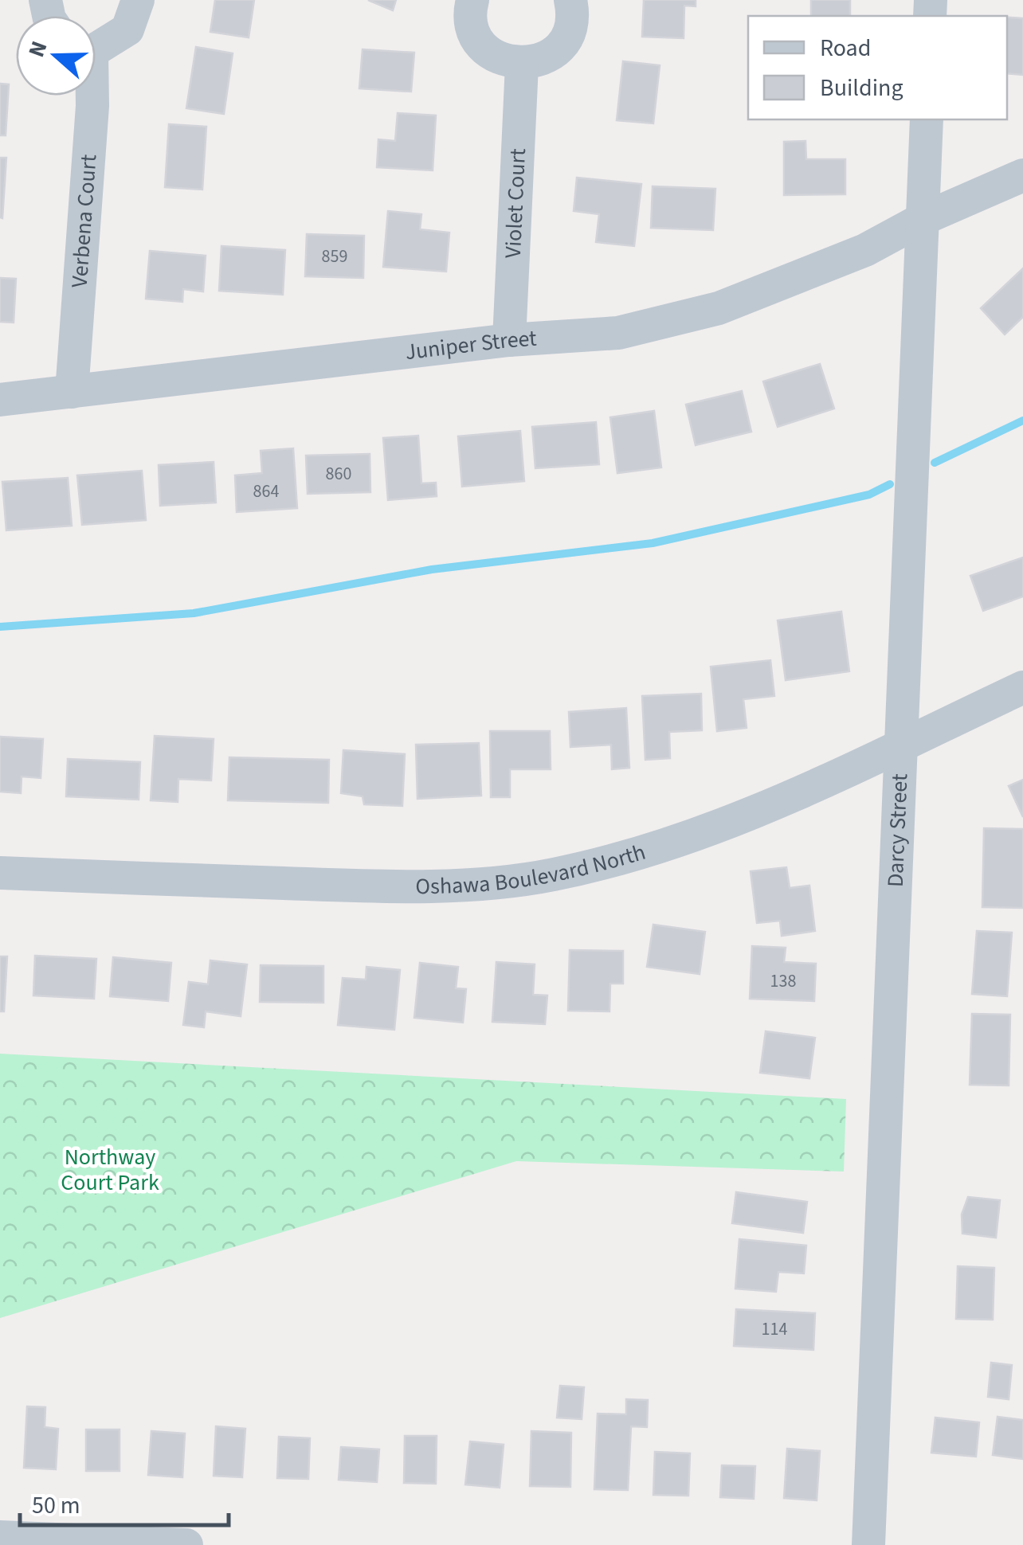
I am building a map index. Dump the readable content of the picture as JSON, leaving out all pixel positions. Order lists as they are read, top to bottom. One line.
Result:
{"streets":{"street":["Violet Court","Verbena Court","Juniper Street","Darcy Street","Oshawa Boulevard North"]},"crossings":[["Violet Court","Juniper Street"],["Verbena Court","Juniper Street"],["Juniper Street","Darcy Street"],["Darcy Street","Oshawa Boulevard North"]],"parks":["Northway Court Park"],"house_numbers":["859","860","864","138","114"],"legend":["Road","Building"],"scale_bar":"50 m","north":"left"}
